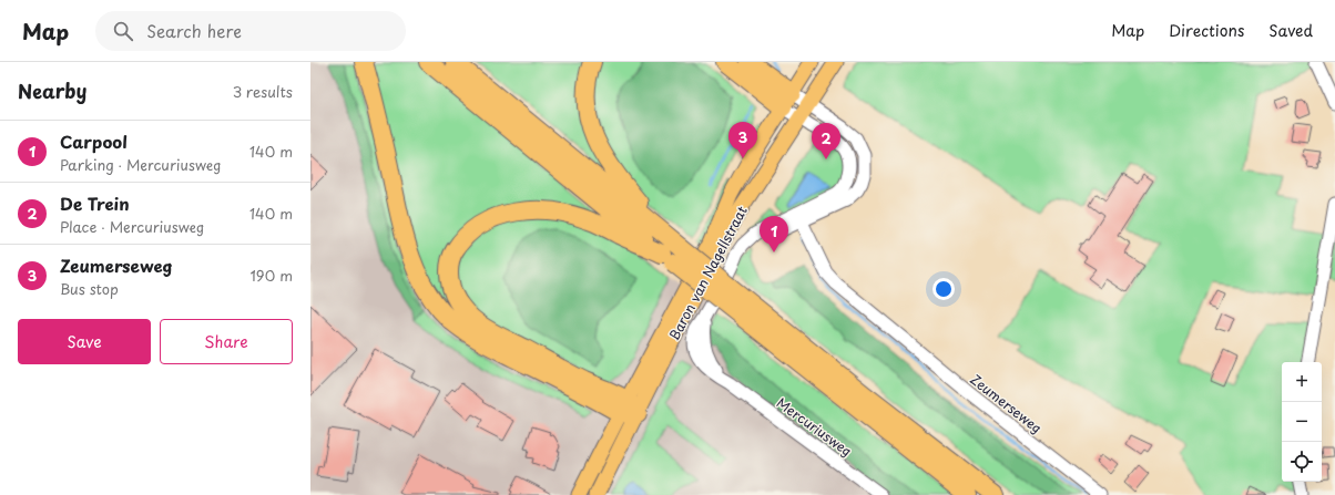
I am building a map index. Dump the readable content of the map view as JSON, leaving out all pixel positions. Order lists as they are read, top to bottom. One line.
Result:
{"streets":{"main road":["Baron van Nagellstraat"],"street":["Zeumerseweg","Mercuriusweg"]},"crossings":[["Baron van Nagellstraat","Mercuriusweg"],["Zeumerseweg","Mercuriusweg"]],"page":{"header":"Map","search":"Search here","nav":["Map","Directions","Saved"],"heading":["Nearby","3 results"],"list":[{"mark":"1","name":"Carpool","note":"Parking · Mercuriusweg","value":"140 m"},{"mark":"2","name":"De Trein","note":"Place · Mercuriusweg","value":"140 m"},{"mark":"3","name":"Zeumerseweg","note":"Bus stop","value":"190 m"}],"pins":["3","2","1"],"buttons":["Save","Share"],"map_buttons":["+","−"]}}
